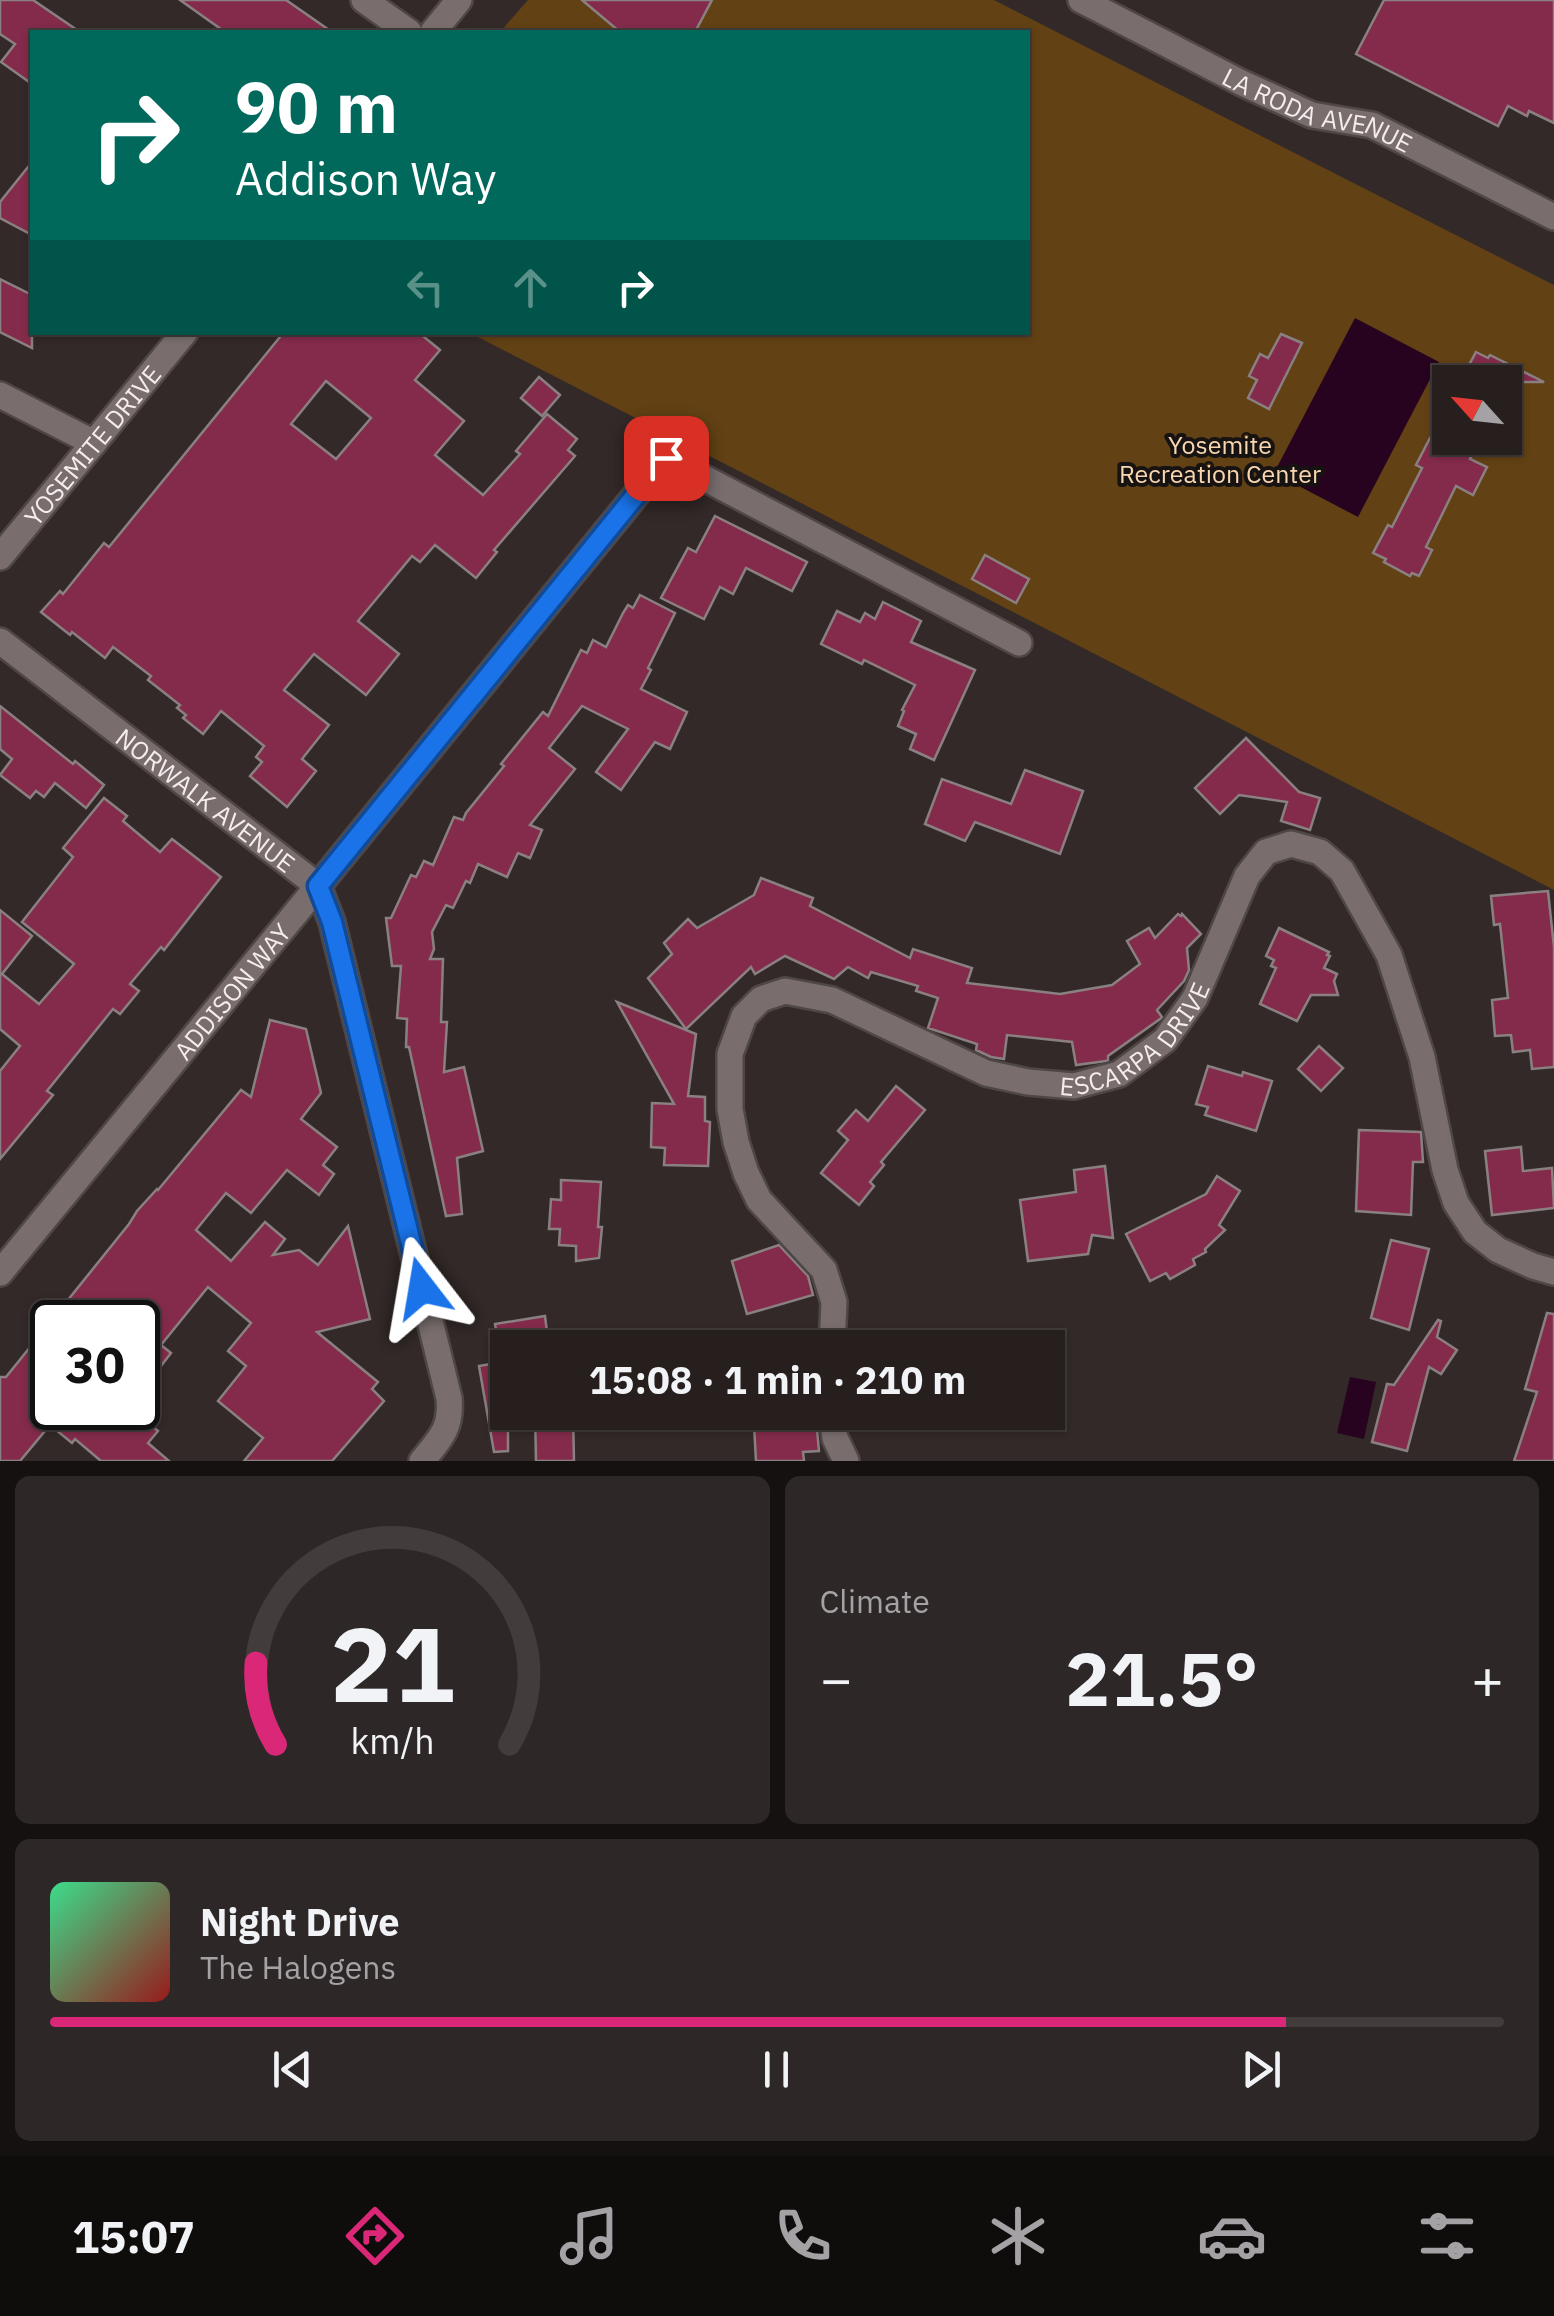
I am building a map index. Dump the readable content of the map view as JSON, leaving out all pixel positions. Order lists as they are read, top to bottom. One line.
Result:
{"streets":{"street":["LA RODA AVENUE","YOSEMITE DRIVE","NORWALK AVENUE","ADDISON WAY","ESCARPA DRIVE"]},"crossings":[["NORWALK AVENUE","ADDISON WAY"]],"parks":["Yosemite Recreation Center"],"north":"top left","page":{"turn":["90 m","Addison Way"],"limit":"30","trip":"15:08 · 1 min · 210 m","tile":"Climate","heat":["−","21.5°","+"],"song":["Night Drive","The Halogens"],"tabs":"15:07","gauge":["21","km/h"]}}
